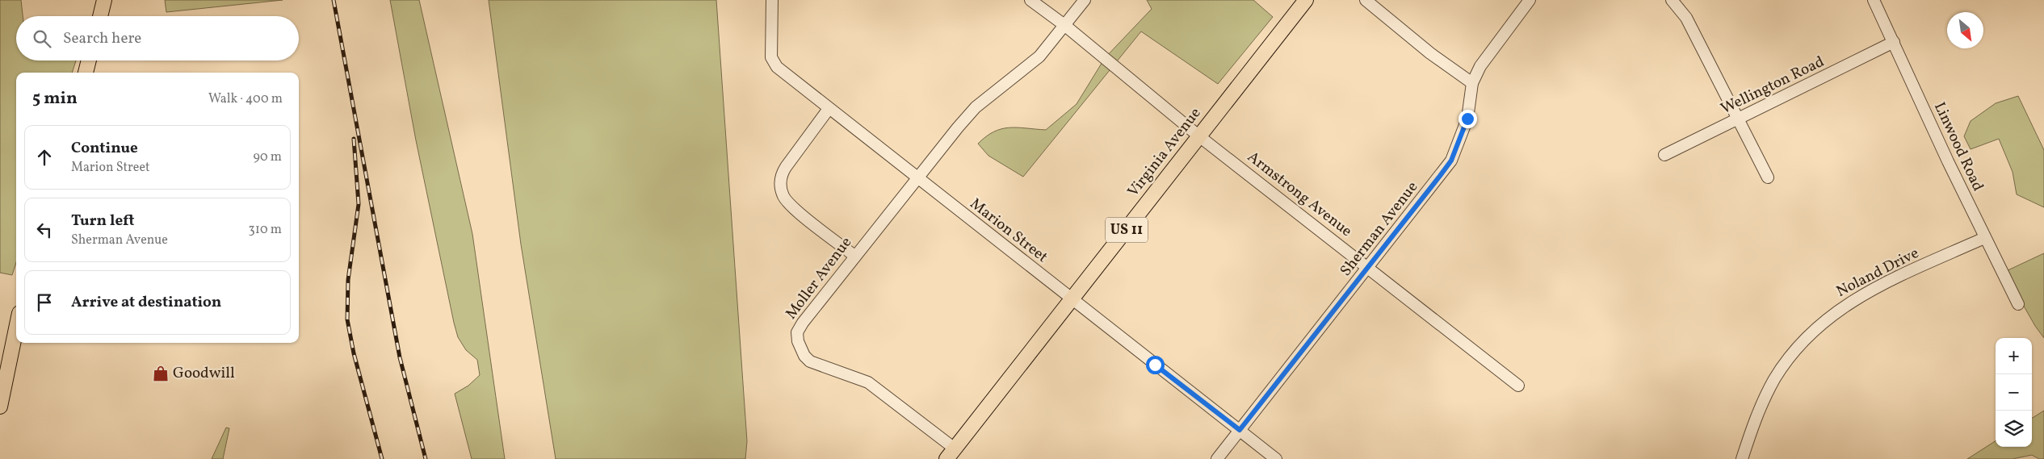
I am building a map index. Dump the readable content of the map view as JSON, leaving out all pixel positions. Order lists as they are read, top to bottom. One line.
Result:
{"streets":{"main road":["Virginia Avenue","US 11"],"street":["Wellington Road","Linwood Road","Armstrong Avenue","Sherman Avenue","Marion Street","Noland Drive","Moller Avenue"]},"crossings":[["Wellington Road","Linwood Road"],["Linwood Road","Noland Drive"],["Virginia Avenue","Armstrong Avenue"],["Virginia Avenue","Marion Street"],["Virginia Avenue","Moller Avenue"],["Armstrong Avenue","Sherman Avenue"],["Armstrong Avenue","Moller Avenue"],["Sherman Avenue","Marion Street"],["Marion Street","Moller Avenue"]],"places":{"shop":["Goodwill"]},"north":"bottom right","page":{"search":"Search here","heading":["5 min","Walk · 400 m"],"list":[["Continue","Marion Street","90 m"],["Turn left","Sherman Avenue","310 m"],"Arrive at destination"],"map_buttons":["+","−"]}}
